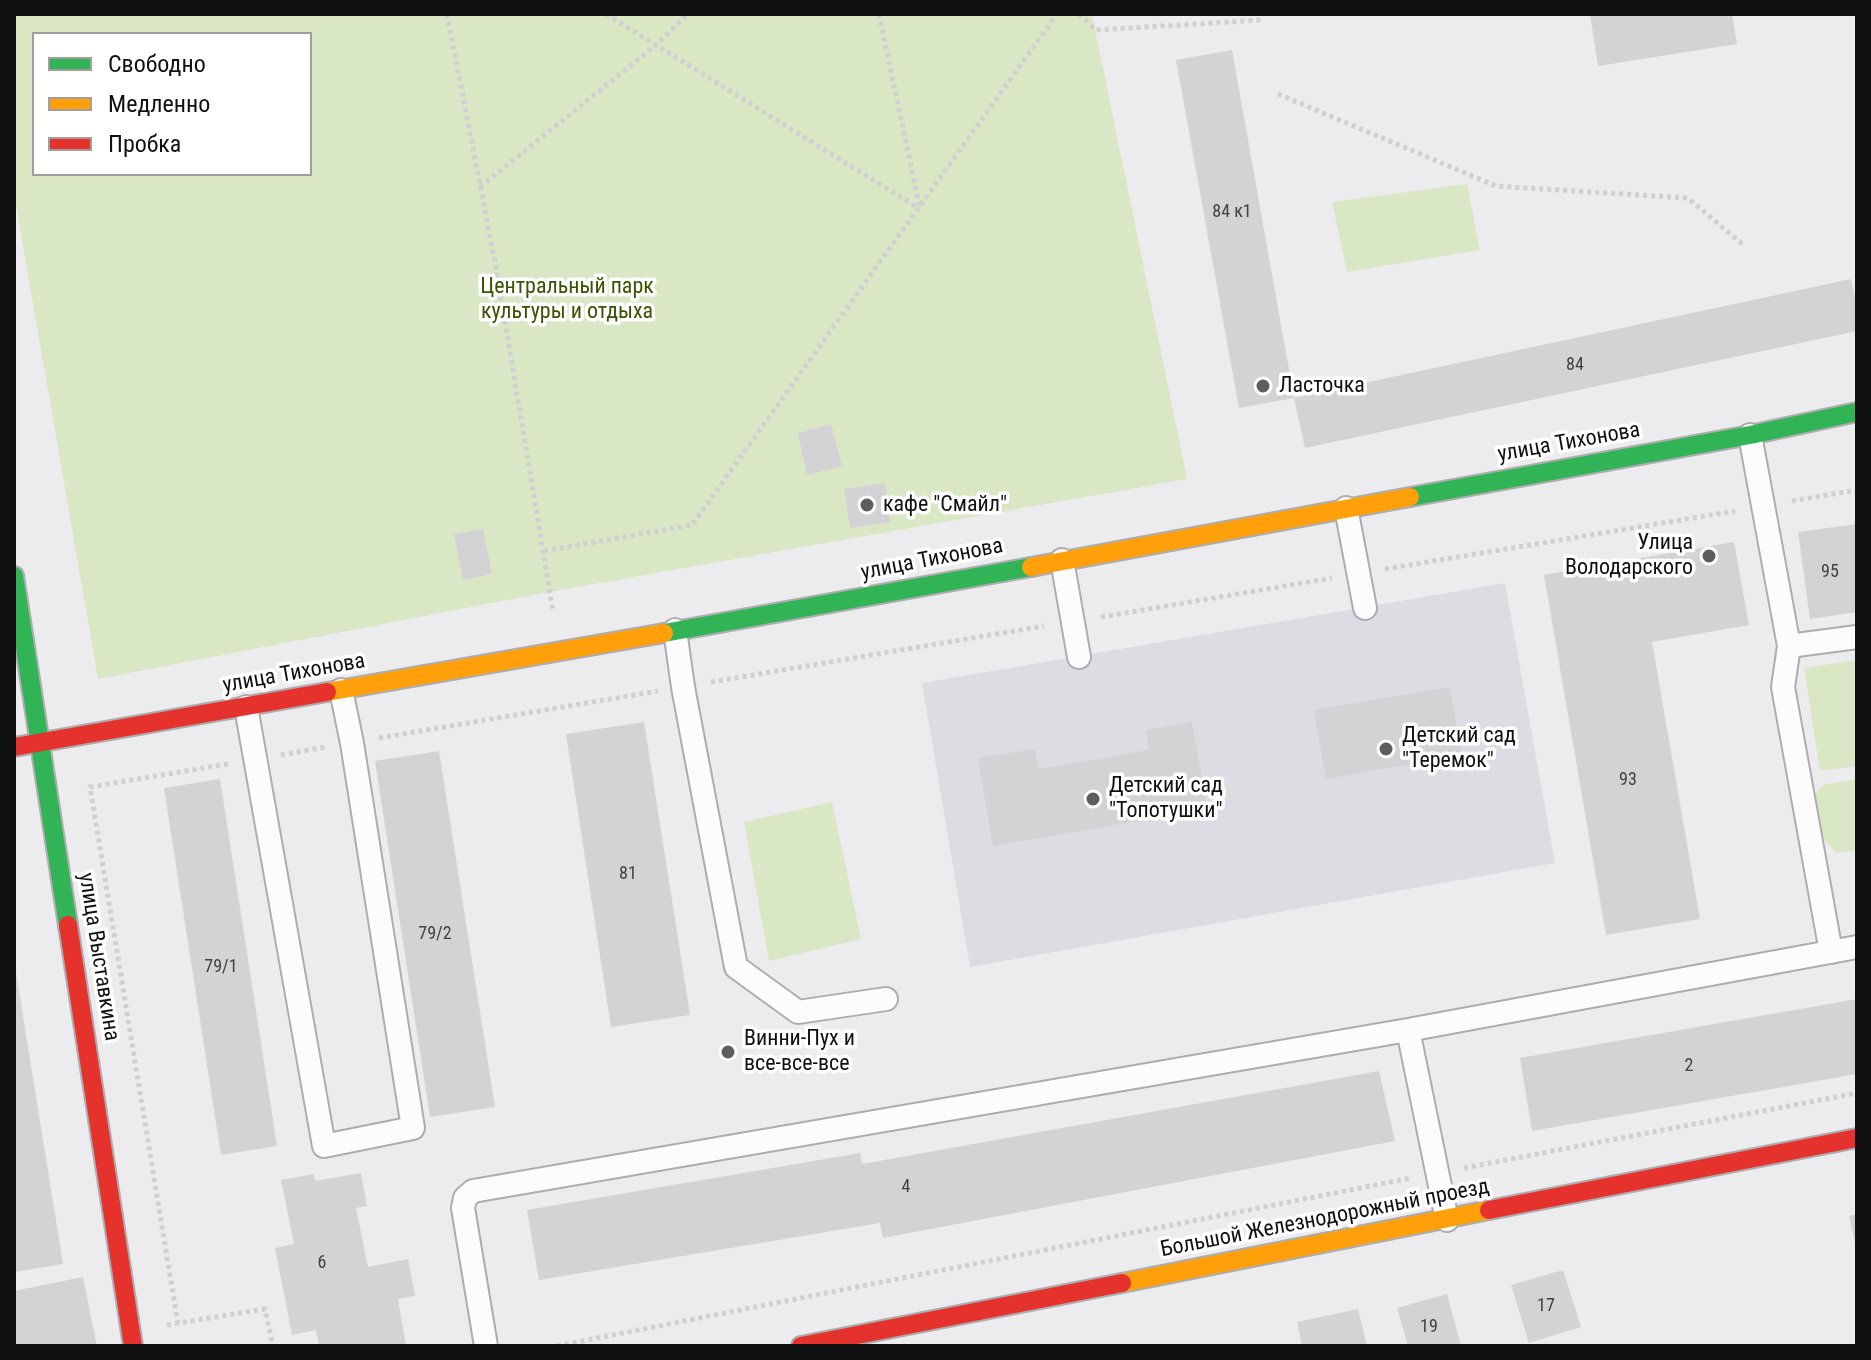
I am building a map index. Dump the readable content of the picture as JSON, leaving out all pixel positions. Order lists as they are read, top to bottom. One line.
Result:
{"streets":{"street":["улица Тихонова","улица Выставкина","Большой Железнодорожный проезд"]},"crossings":[["улица Тихонова","улица Выставкина"]],"parks":["Центральный парк культуры и отдыха"],"places":["Ласточка","кафе \"Смайл\"","Улица Володарского","Детский сад \"Теремок\"","Детский сад \"Топотушки\"","Винни-Пух и все-все-все"],"house_numbers":["84 к1","84","95","93","81","79/2","79/1","2","4","6","17","19"],"legend":["Свободно","Медленно","Пробка"]}
